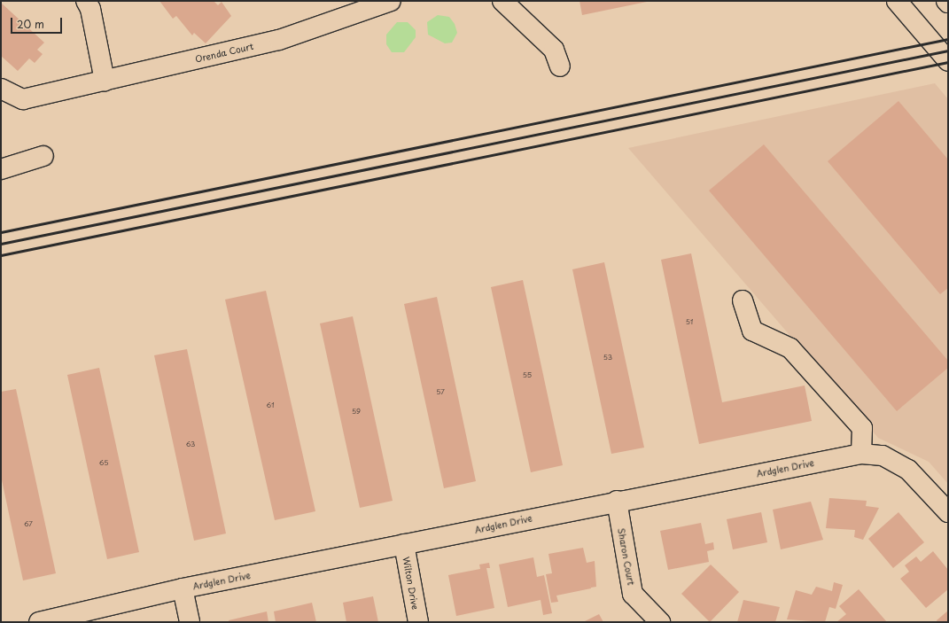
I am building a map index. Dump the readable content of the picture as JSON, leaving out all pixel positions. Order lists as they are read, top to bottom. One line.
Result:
{"streets":{"street":["Orenda Court","Ardglen Drive","Sharon Court","Wilton Drive"]},"crossings":[["Ardglen Drive","Sharon Court"],["Ardglen Drive","Wilton Drive"]],"house_numbers":["51","53","55","57","61","59","63","65","67"],"scale_bar":"20 m"}
